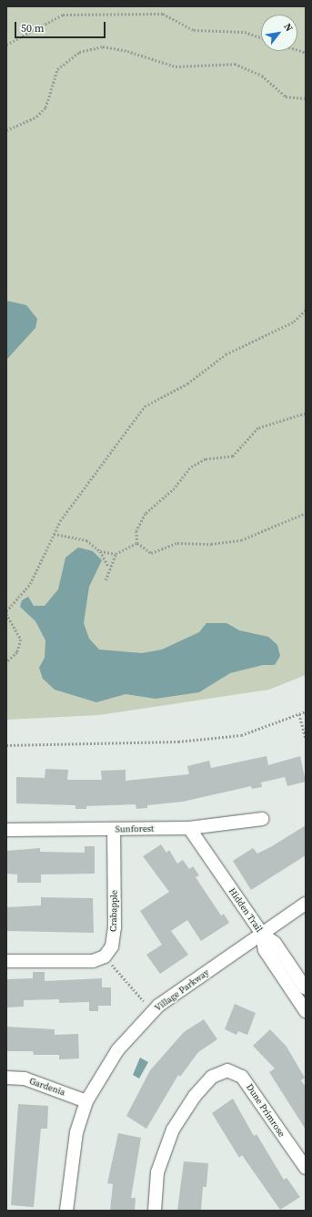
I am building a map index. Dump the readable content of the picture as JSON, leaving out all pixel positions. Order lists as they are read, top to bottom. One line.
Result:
{"streets":{"street":["Sunforest","Hidden Trail","Crabapple","Village Parkway","Gardenia","Dune Primrose"]},"crossings":[["Sunforest","Hidden Trail"],["Sunforest","Crabapple"],["Hidden Trail","Village Parkway"],["Village Parkway","Gardenia"]],"scale_bar":"50 m","north":"top right"}
